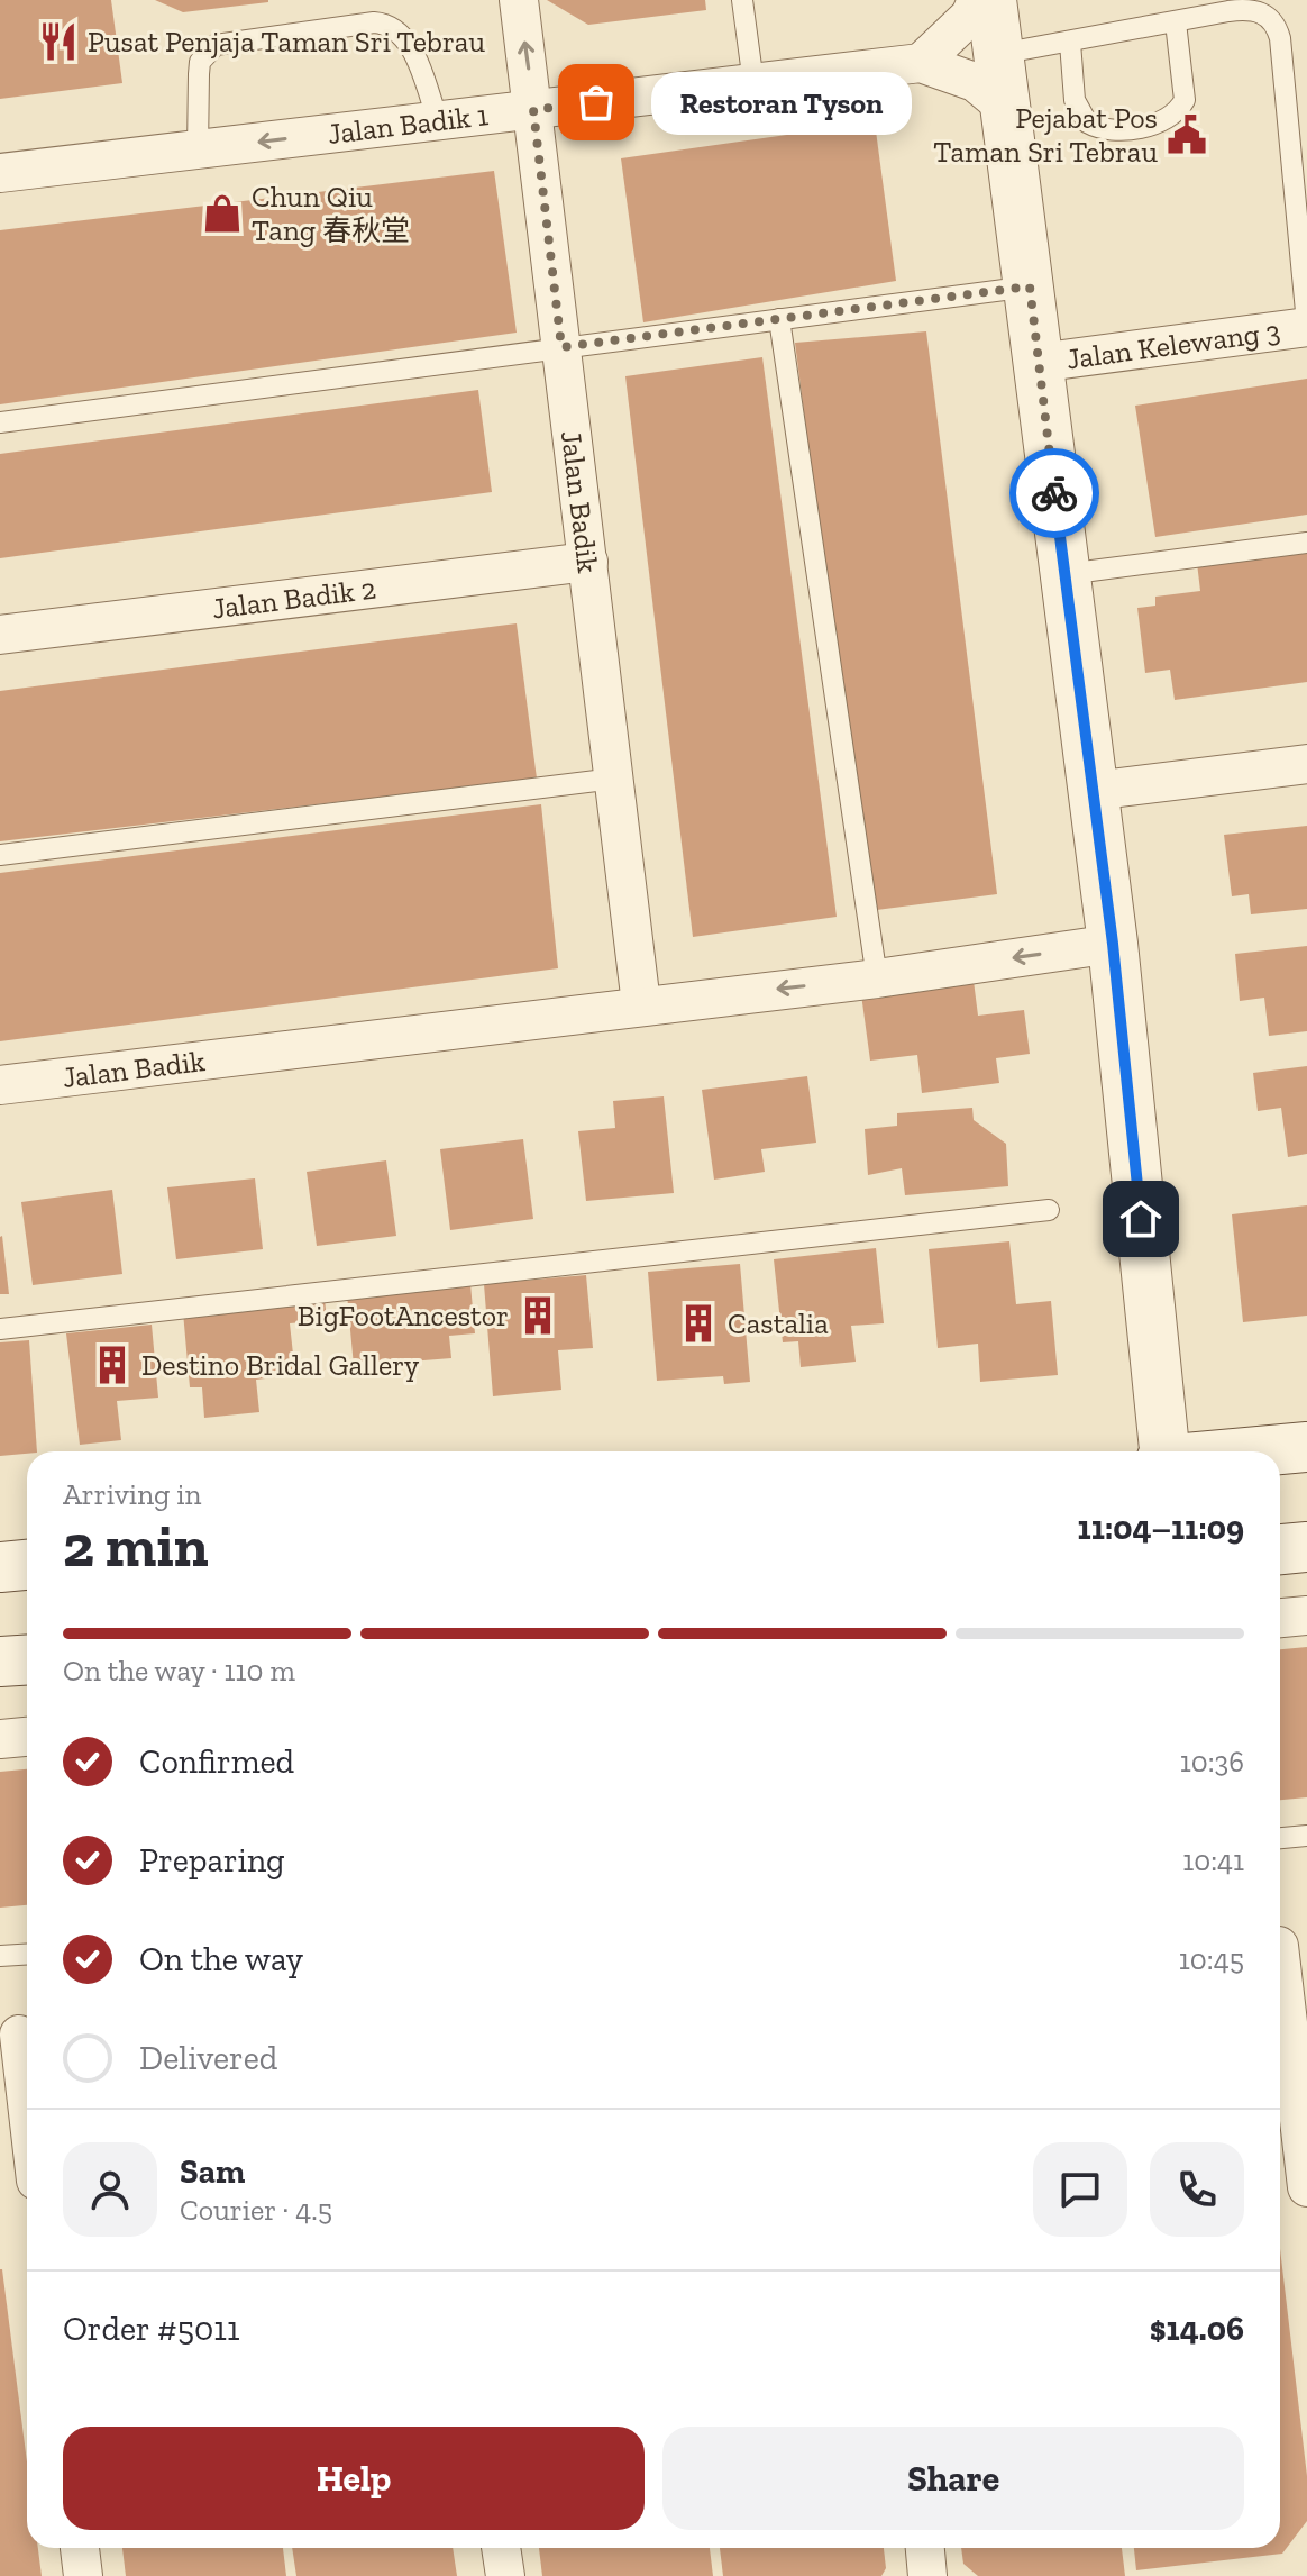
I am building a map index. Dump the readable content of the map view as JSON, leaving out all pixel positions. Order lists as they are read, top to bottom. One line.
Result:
{"streets":{"street":["Jalan Badik 1","Jalan Kelewang 3","Jalan Badik","Jalan Badik 2"]},"crossings":[["Jalan Badik 1","Jalan Badik"],["Jalan Badik","Jalan Badik 2"]],"places":{"restaurant":["Pusat Penjaja Taman Sri Tebrau"],"other":["Restoran Tyson"],"public building":["Pejabat Pos Taman Sri Tebrau"],"shop":["Chun Qiu Tang 春秋堂"],"building":["BigFootAncestor","Castalia","Destino Bridal Gallery"]},"page":{"bubble":"Restoran Tyson","heading":["2 min","Arriving in","11:04–11:09"],"panel":["Sam","Courier · 4.5","Order #5011","$14.06"],"bar":"On the way · 110 m","list":[["Confirmed","10:36"],["Preparing","10:41"],["On the way","10:45"],"Delivered"],"buttons":["Help","Share"]}}
